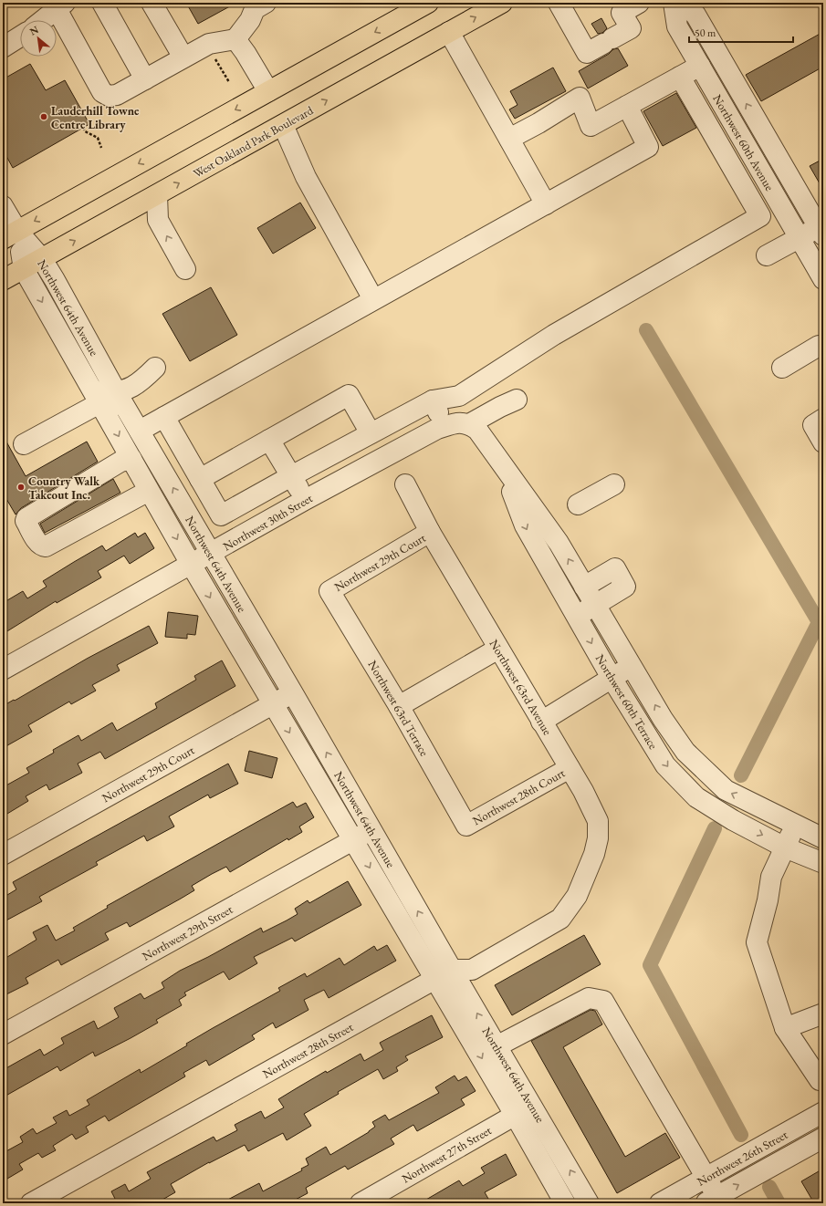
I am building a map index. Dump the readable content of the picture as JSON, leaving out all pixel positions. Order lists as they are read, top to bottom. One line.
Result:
{"streets":{"main road":["West Oakland Park Boulevard"],"street":["Northwest 60th Avenue","Northwest 64th Avenue","Northwest 30th Street","Northwest 29th Court","Northwest 63rd Avenue","Northwest 60th Terrace","Northwest 63rd Terrace","Northwest 28th Court","Northwest 29th Street","Northwest 28th Street","Northwest 27th Street","Northwest 26th Street"]},"crossings":[["West Oakland Park Boulevard","Northwest 64th Avenue"],["Northwest 64th Avenue","Northwest 30th Street"],["Northwest 64th Avenue","Northwest 29th Court"],["Northwest 64th Avenue","Northwest 29th Street"],["Northwest 64th Avenue","Northwest 28th Street"],["Northwest 64th Avenue","Northwest 27th Street"],["Northwest 30th Street","Northwest 60th Terrace"],["Northwest 29th Court","Northwest 63rd Avenue"],["Northwest 29th Court","Northwest 63rd Terrace"],["Northwest 63rd Avenue","Northwest 28th Court"],["Northwest 63rd Avenue","Northwest 28th Street"],["Northwest 63rd Terrace","Northwest 28th Court"]],"places":["Lauderhill Towne Centre Library","Country Walk Takeout Inc."],"scale_bar":"50 m","north":"top left"}
